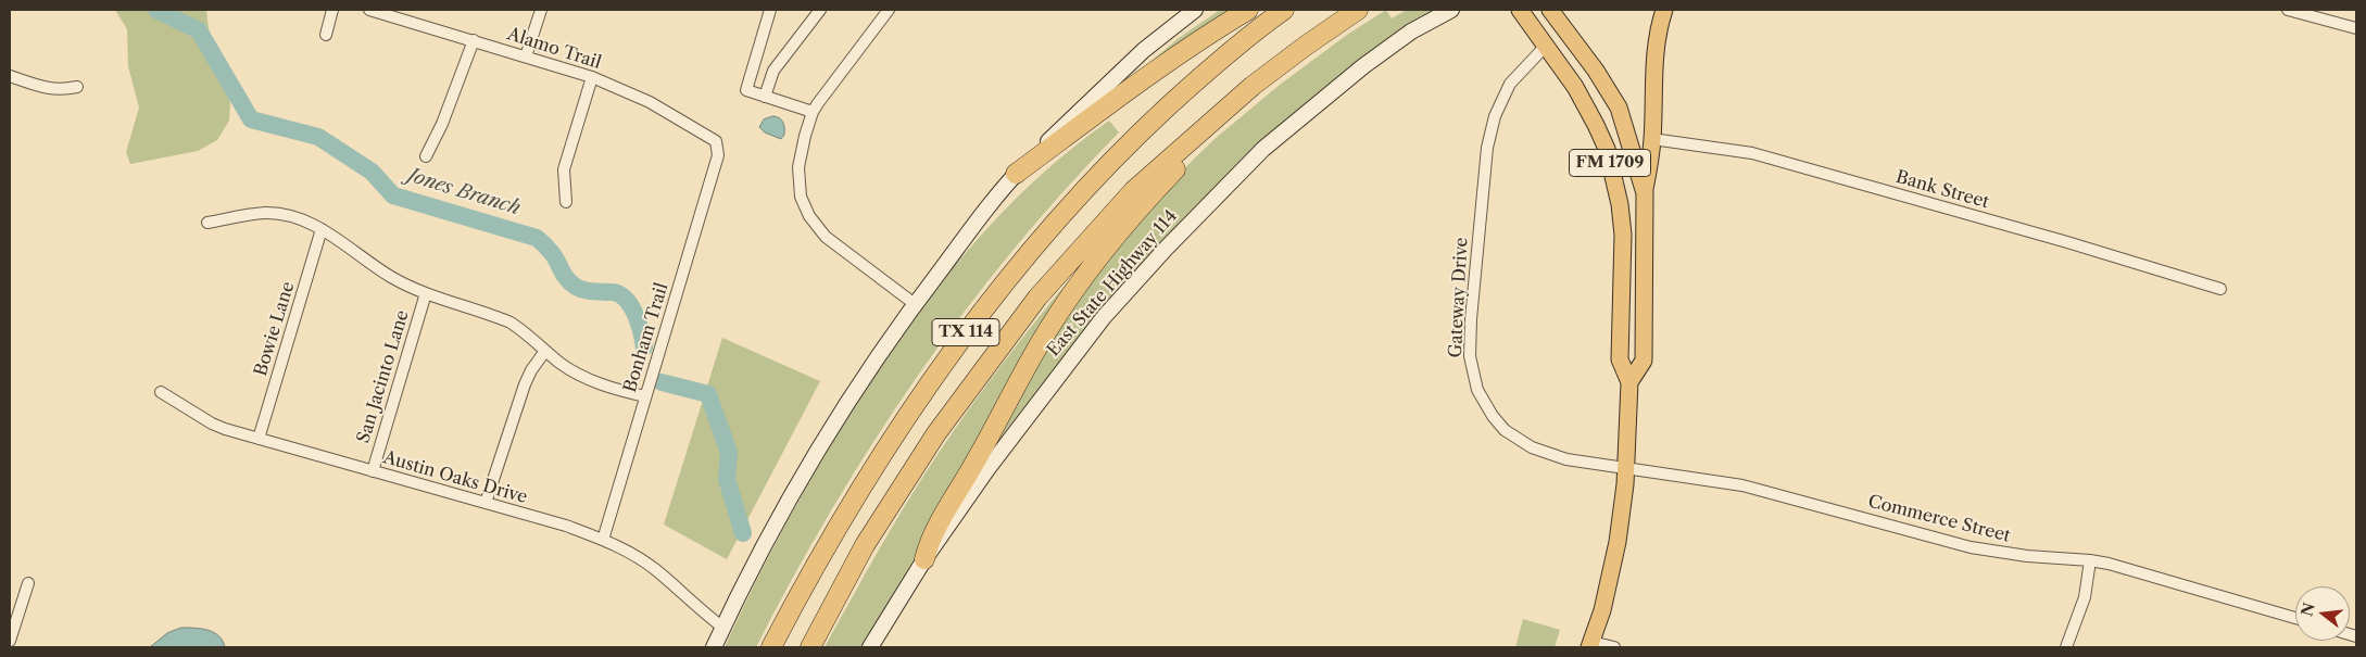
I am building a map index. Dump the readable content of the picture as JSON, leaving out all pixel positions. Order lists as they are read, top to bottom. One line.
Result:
{"streets":{"highway":["TX 114"],"main road":["FM 1709","East State Highway 114"],"street":["Alamo Trail","Bank Street","Gateway Drive","Bowie Lane","Bonham Trail","San Jacinto Lane","Austin Oaks Drive","Commerce Street"]},"crossings":[["Alamo Trail","Bonham Trail"],["FM 1709","Gateway Drive"],["FM 1709","Commerce Street"],["Gateway Drive","Commerce Street"],["Bowie Lane","Austin Oaks Drive"],["Bonham Trail","Austin Oaks Drive"],["San Jacinto Lane","Austin Oaks Drive"]],"water":["Jones Branch"],"north":"left"}
